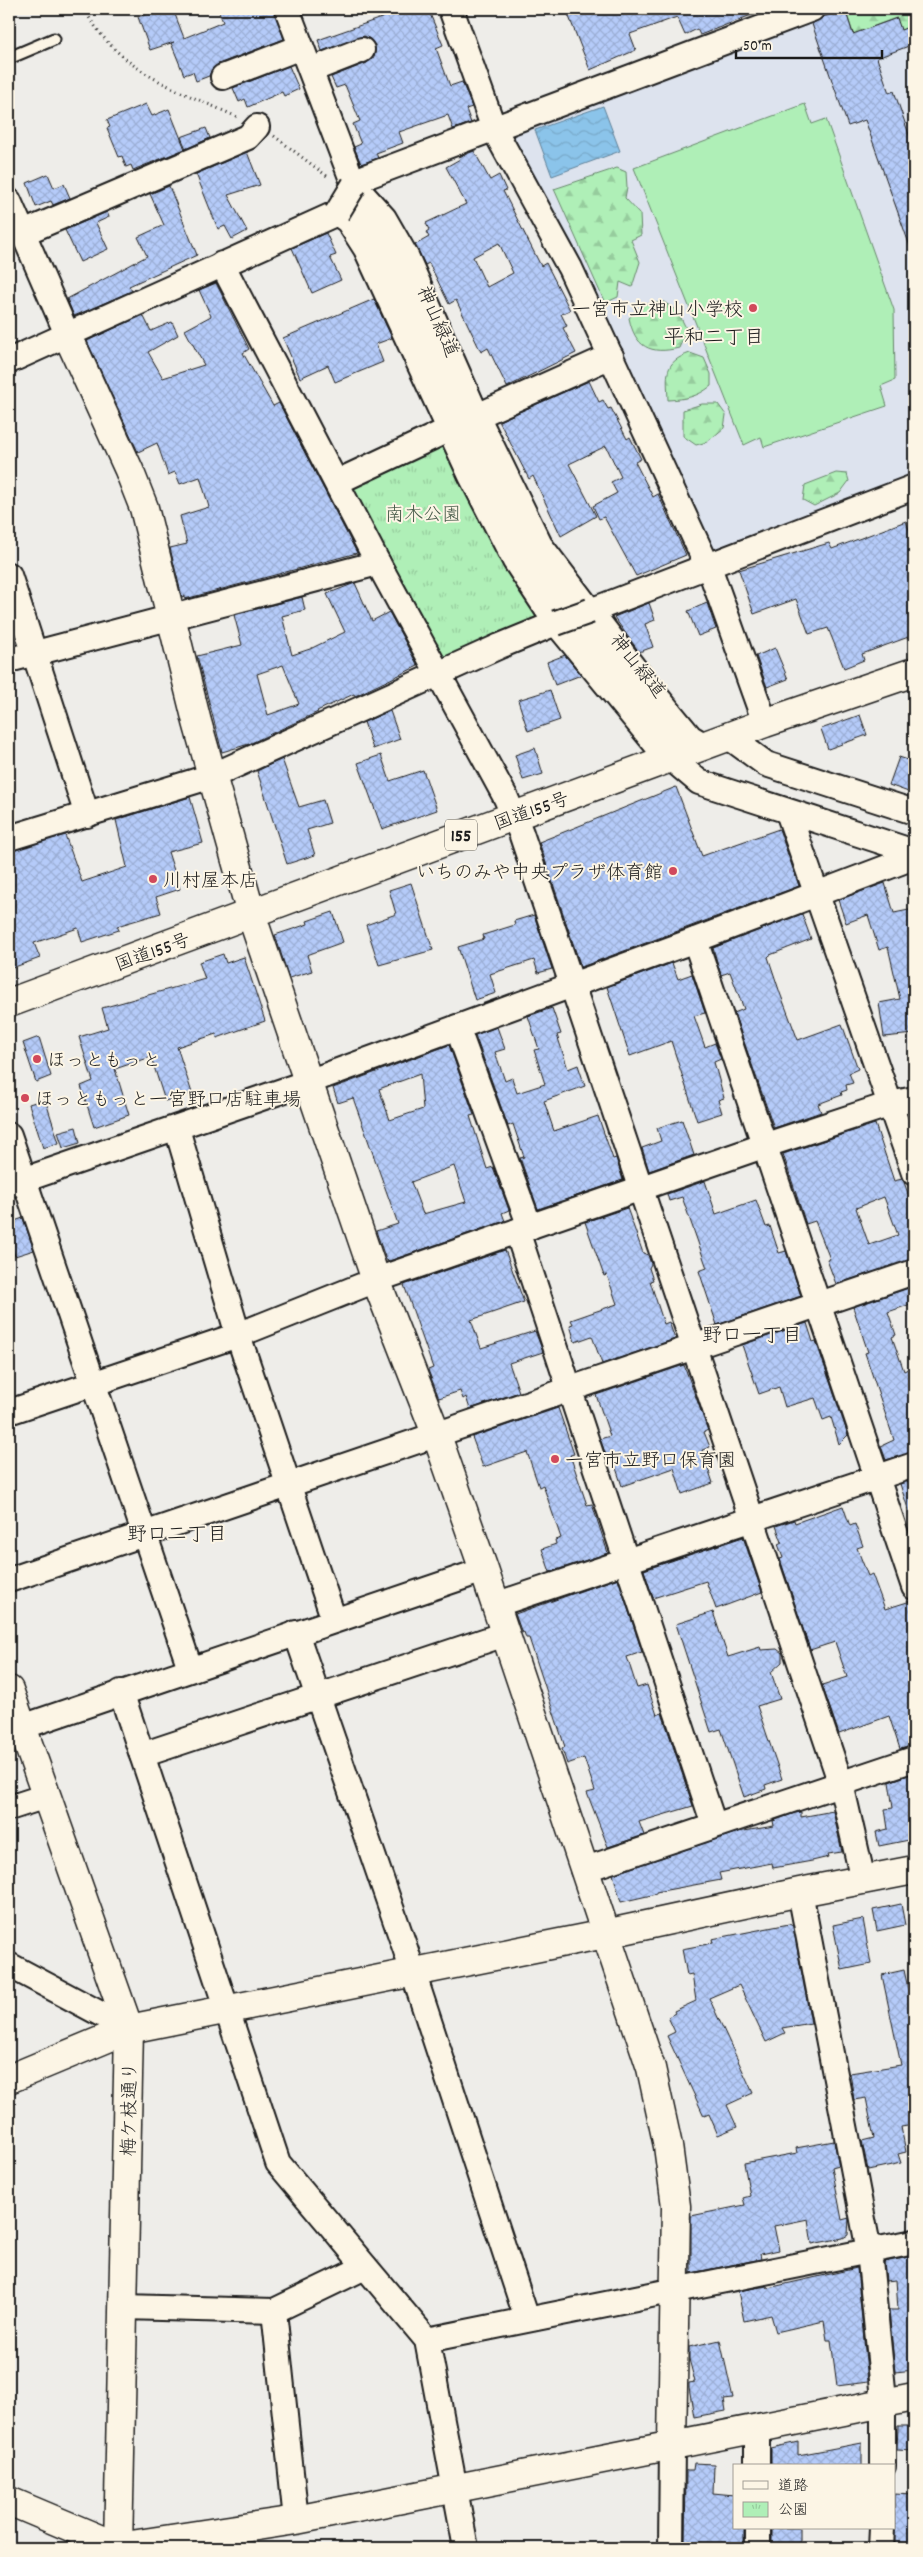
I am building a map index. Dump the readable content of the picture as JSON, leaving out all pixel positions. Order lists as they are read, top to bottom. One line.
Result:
{"streets":{"main road":["国道155号","155","梅ケ枝通り"],"street":["神山緑道"]},"crossings":[["神山緑道","国道155号"]],"districts":["平和二丁目","野口一丁目","野口二丁目"],"parks":["南木公園"],"places":["一宮市立神山小学校","いちのみや中央プラザ体育館","川村屋本店","ほっともっと","ほっともっと一宮野口店駐車場","一宮市立野口保育園"],"legend":["道路","公園"],"scale_bar":"50 m"}
